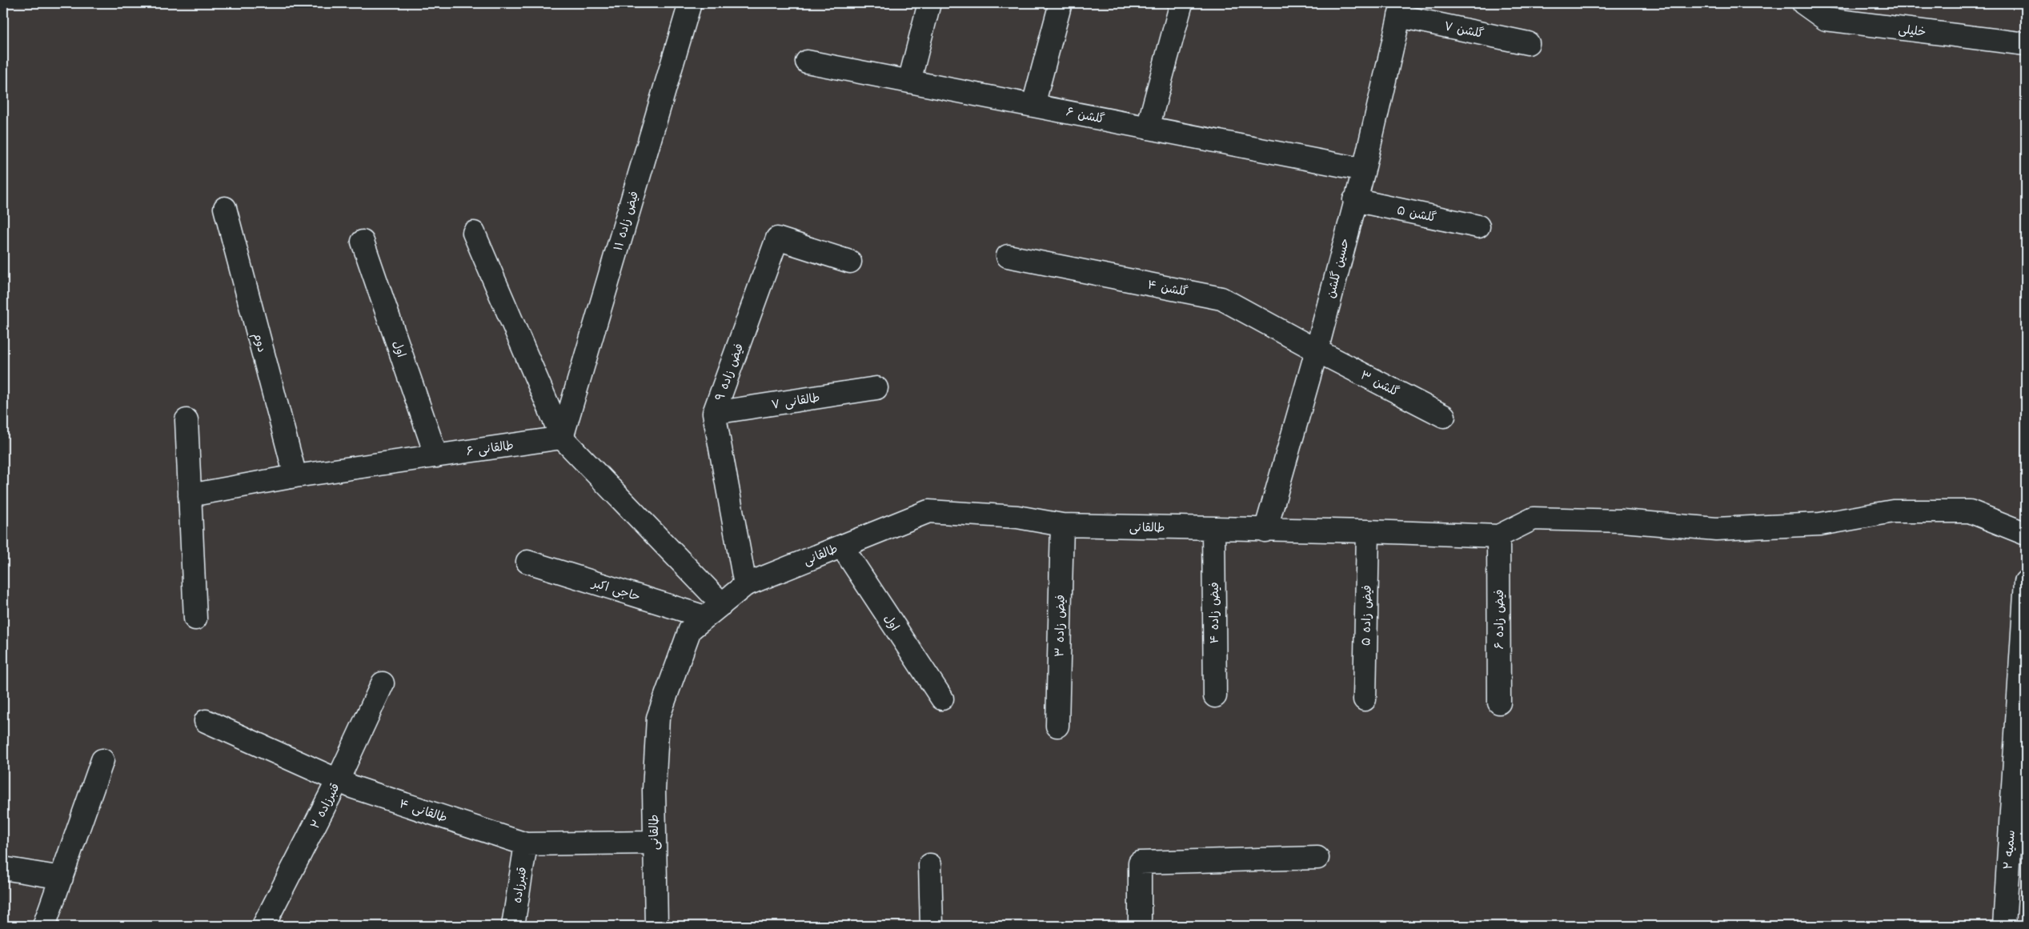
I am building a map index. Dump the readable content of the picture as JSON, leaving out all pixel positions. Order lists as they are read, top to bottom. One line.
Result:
{"streets":{"street":["گلشن ۷","خلیلی","گلشن ۶","گلشن ۵","فیض زاده ۱۱","حسین گلشن","گلشن ۴","دوم","اول","فیض زاده ۹","گلشن ۳","طالقانی ۷","طالقانی ۶","طالقانی","حاجی اکبر","فیض زاده ۴","فیض زاده ۵","فیض زاده ۶","فیض زاده ۳","قنبرزاده ۲","طالقانی ۴","سمیه ۲","قنبرزاده"]},"crossings":[["گلشن ۷","حسین گلشن"],["گلشن ۶","حسین گلشن"],["گلشن ۵","حسین گلشن"],["فیض زاده ۱۱","طالقانی ۶"],["حسین گلشن","گلشن ۴"],["حسین گلشن","گلشن ۳"],["حسین گلشن","طالقانی"],["گلشن ۴","گلشن ۳"],["دوم","طالقانی ۶"],["اول","طالقانی ۶"],["اول","طالقانی"],["فیض زاده ۹","طالقانی ۷"],["فیض زاده ۹","طالقانی"],["طالقانی","حاجی اکبر"],["طالقانی","فیض زاده ۴"],["طالقانی","فیض زاده ۵"],["طالقانی","فیض زاده ۶"],["طالقانی","فیض زاده ۳"],["طالقانی","طالقانی ۴"],["قنبرزاده ۲","طالقانی ۴"],["طالقانی ۴","قنبرزاده"]]}
